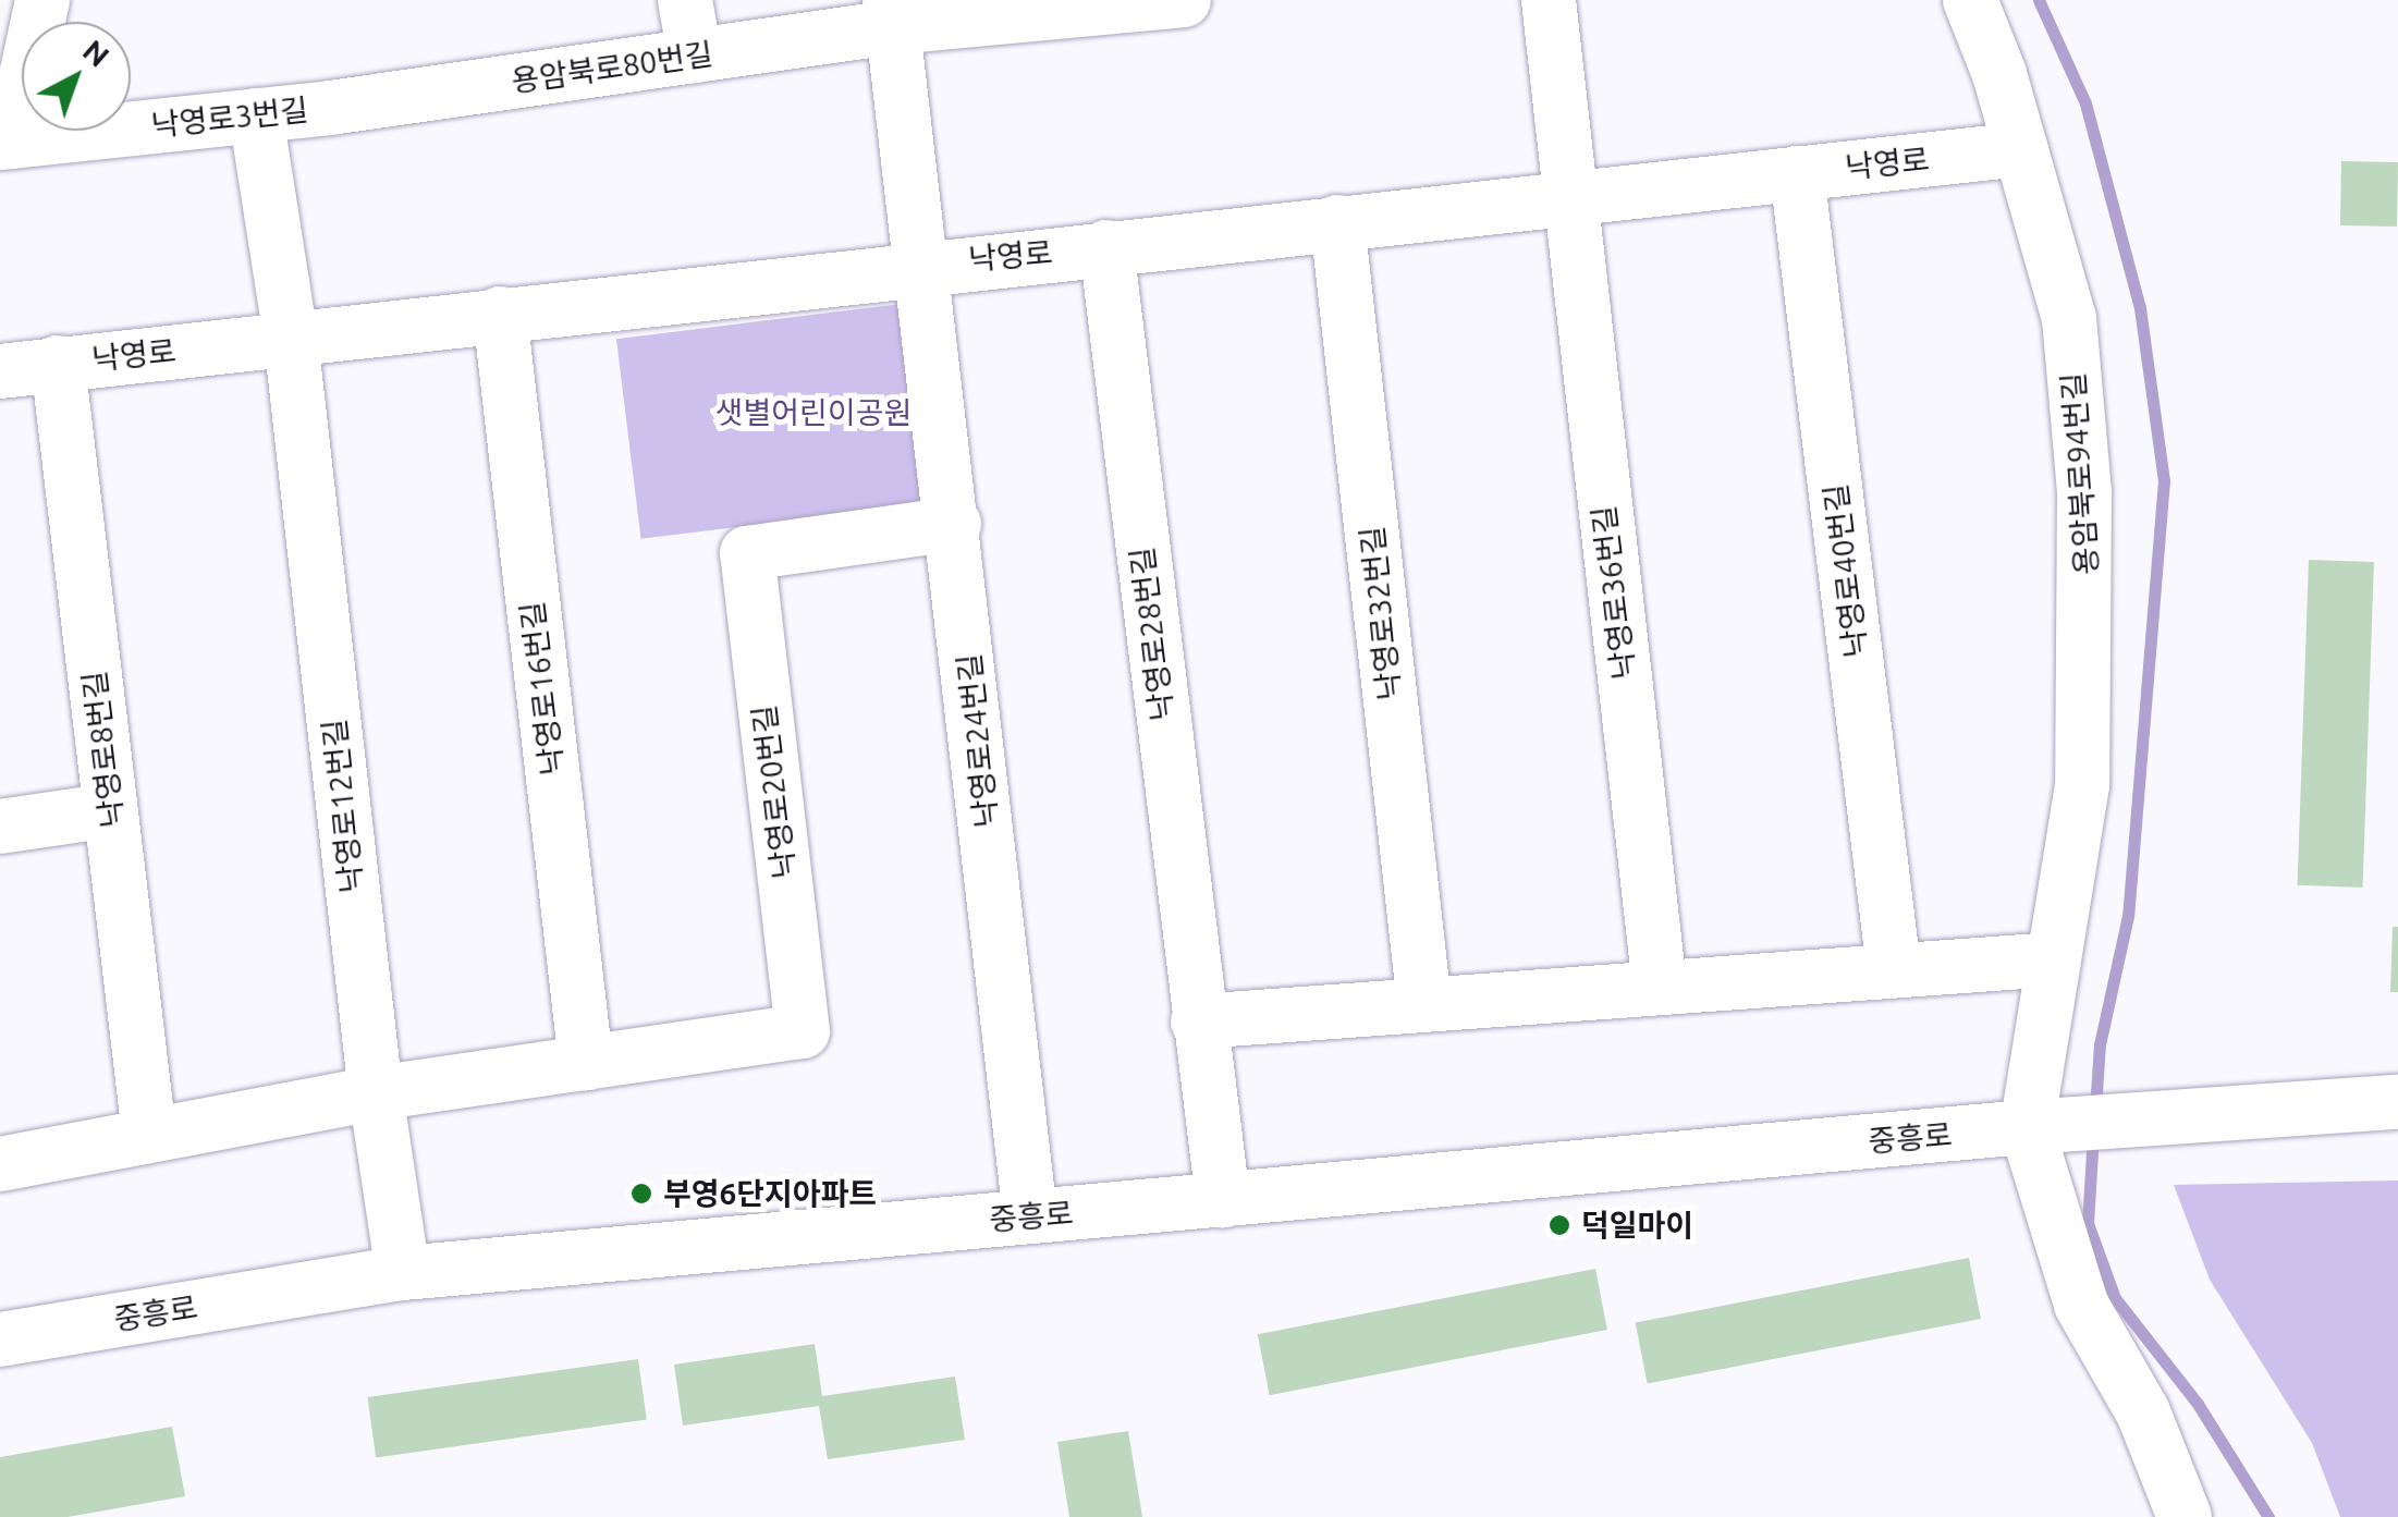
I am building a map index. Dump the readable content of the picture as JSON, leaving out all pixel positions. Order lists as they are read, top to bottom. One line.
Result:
{"streets":{"street":["용암북로80번길","낙영로3번길","낙영로","용암북로94번길","낙영로40번길","낙영로36번길","낙영로32번길","낙영로28번길","낙영로16번길","낙영로24번길","낙영로8번길","낙영로20번길","낙영로12번길","중흥로"]},"crossings":[["용암북로80번길","낙영로3번길"],["낙영로3번길","낙영로12번길"],["낙영로","용암북로94번길"],["낙영로","낙영로40번길"],["낙영로","낙영로36번길"],["낙영로","낙영로32번길"],["낙영로","낙영로28번길"],["낙영로","낙영로16번길"],["낙영로","낙영로24번길"],["낙영로","낙영로8번길"],["낙영로","낙영로12번길"],["용암북로94번길","중흥로"],["낙영로28번길","중흥로"],["낙영로16번길","낙영로20번길"],["낙영로24번길","낙영로20번길"],["낙영로24번길","중흥로"],["낙영로12번길","중흥로"]],"parks":["샛별어린이공원"],"places":["부영6단지아파트","덕일마이"],"north":"top right"}
